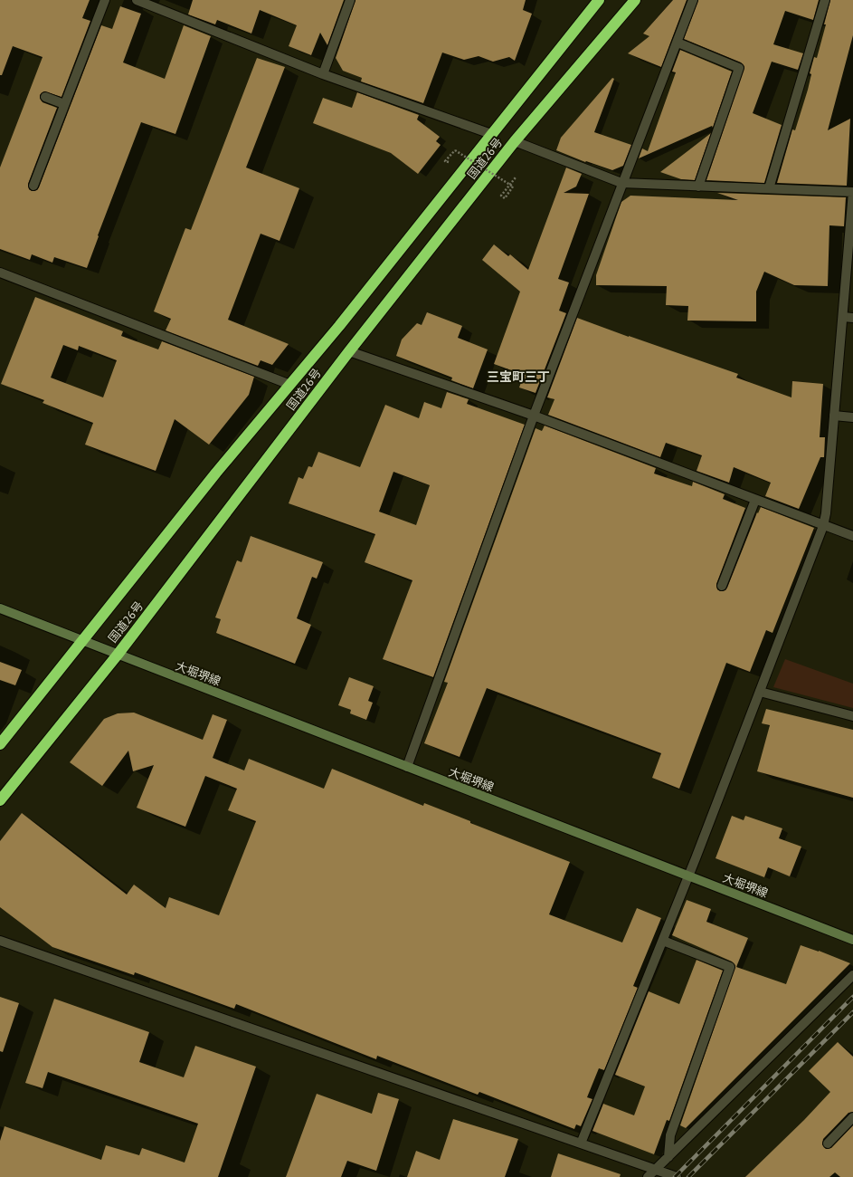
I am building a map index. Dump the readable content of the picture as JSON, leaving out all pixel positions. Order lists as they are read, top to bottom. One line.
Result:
{"streets":{"highway":["国道26号"],"main road":["大堀堺線"]},"crossings":[["国道26号","大堀堺線"]],"districts":["三宝町三丁"]}
